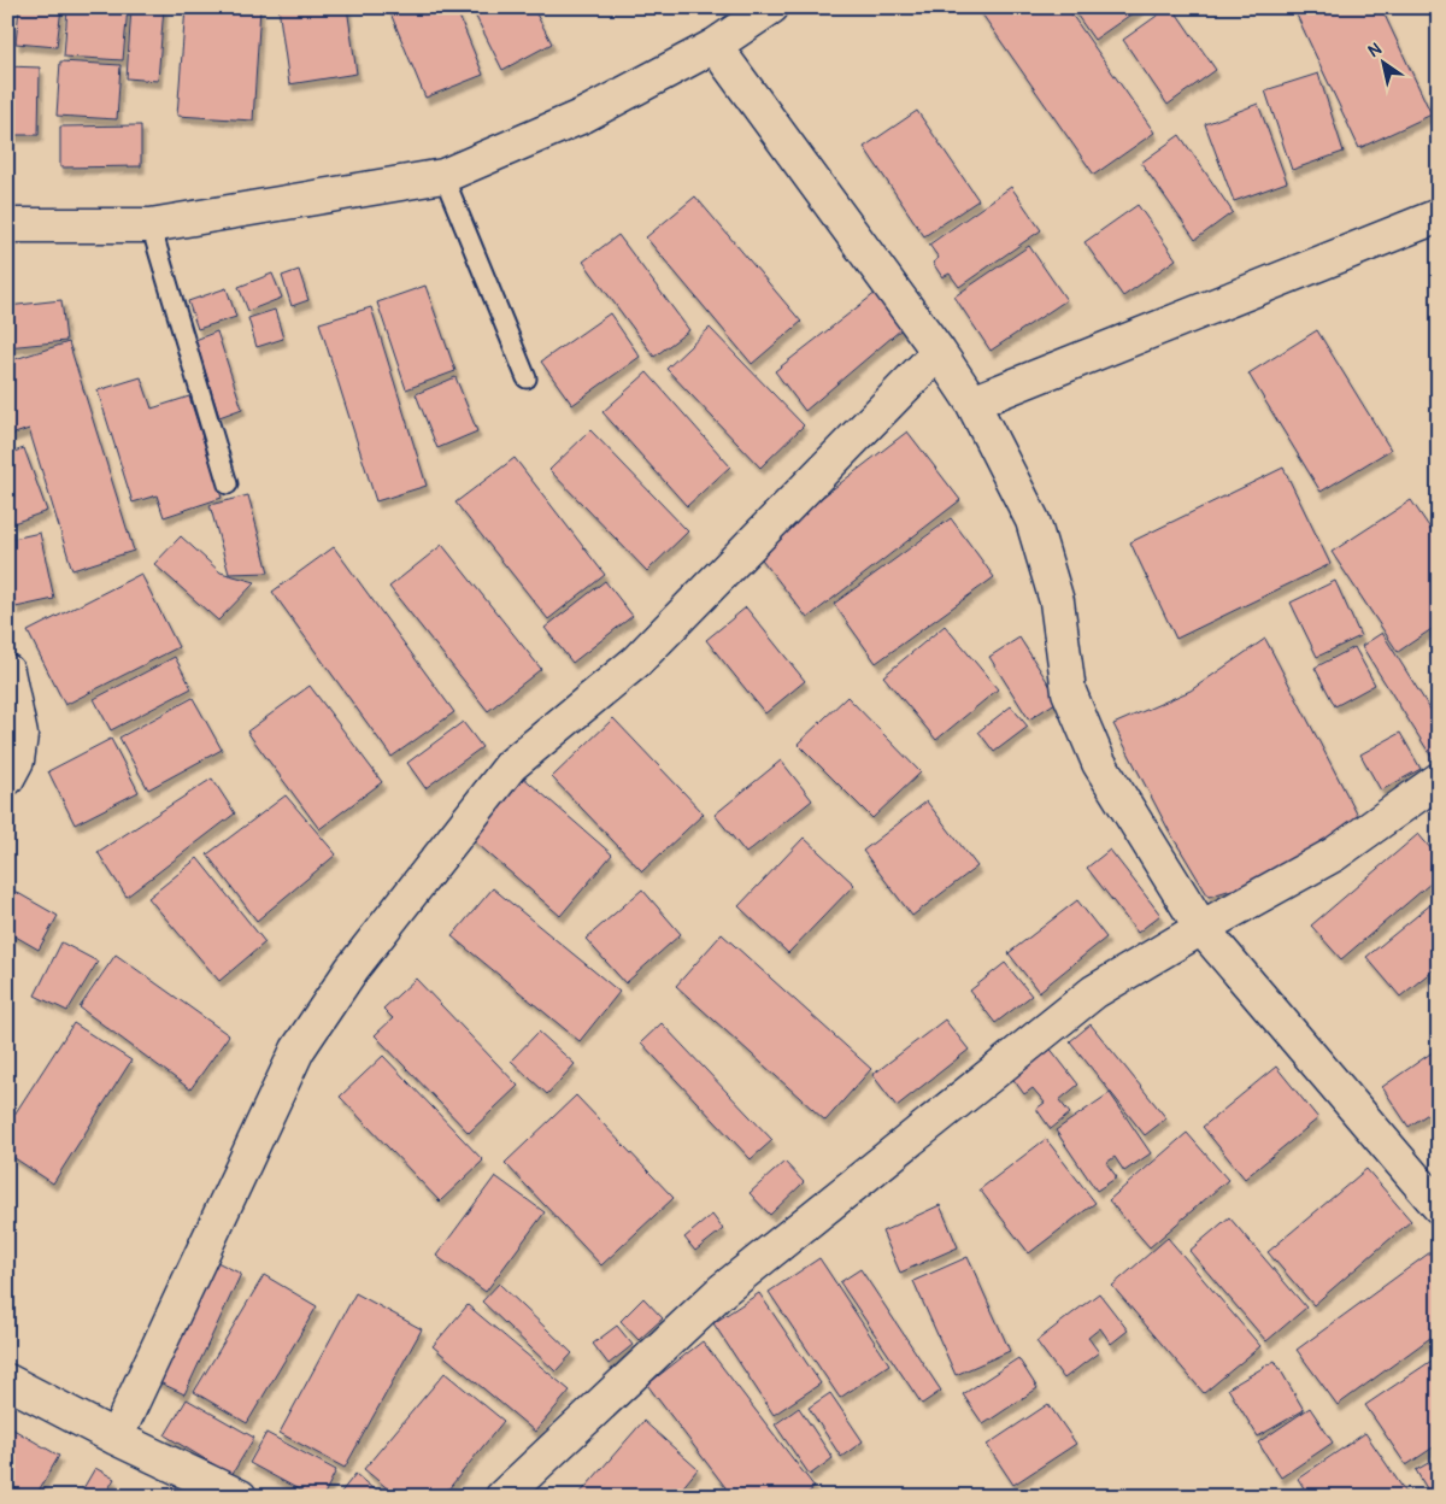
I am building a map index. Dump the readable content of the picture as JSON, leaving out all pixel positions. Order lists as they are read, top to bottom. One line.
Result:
{"north":"top left"}
